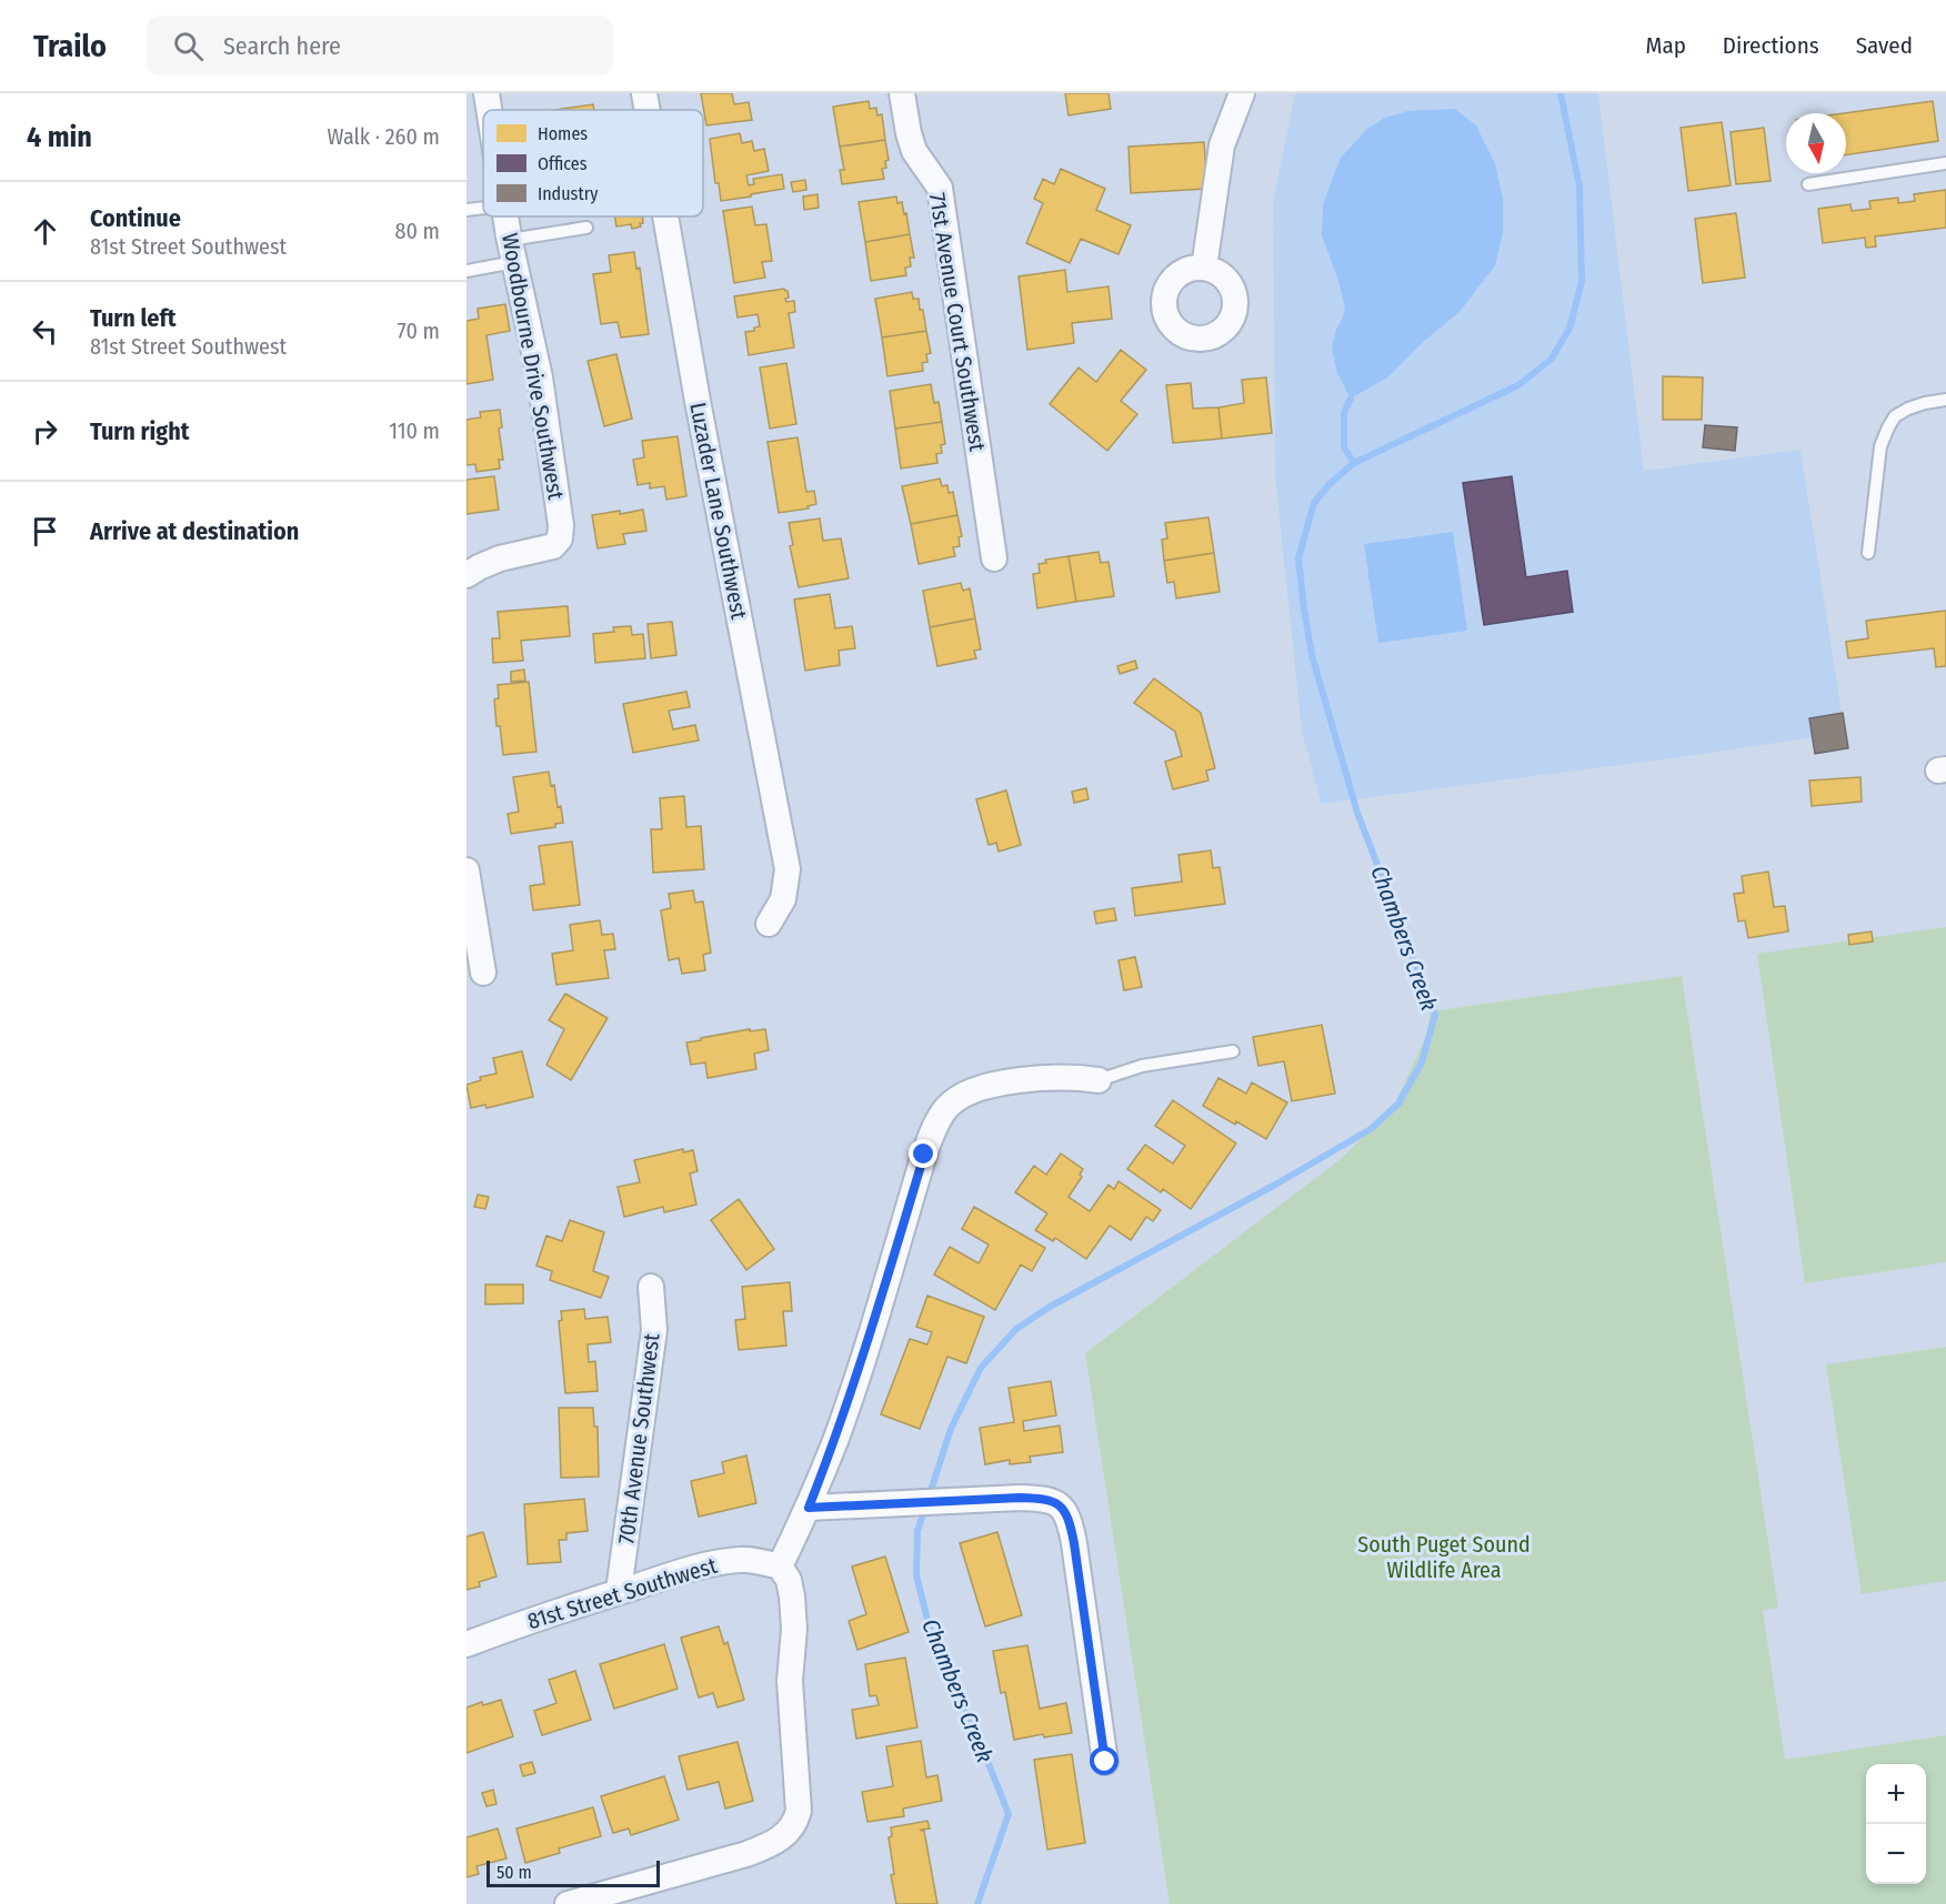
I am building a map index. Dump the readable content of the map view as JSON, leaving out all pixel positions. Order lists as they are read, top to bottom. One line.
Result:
{"streets":{"street":["71st Avenue Court Southwest","Woodbourne Drive Southwest","Luzader Lane Southwest","70th Avenue Southwest","81st Street Southwest"]},"crossings":[["70th Avenue Southwest","81st Street Southwest"]],"water":["Chambers Creek"],"parks":["South Puget Sound Wildlife Area"],"legend":["Homes","Offices","Industry"],"scale_bar":"50 m","north":"bottom","page":{"header":"Trailo","search":"Search here","nav":["Map","Directions","Saved"],"heading":["4 min","Walk · 260 m"],"list":[["Continue","81st Street Southwest","80 m"],["Turn left","81st Street Southwest","70 m"],["Turn right","110 m"],"Arrive at destination"],"map_buttons":["+","−"],"scale":"50 m"}}
